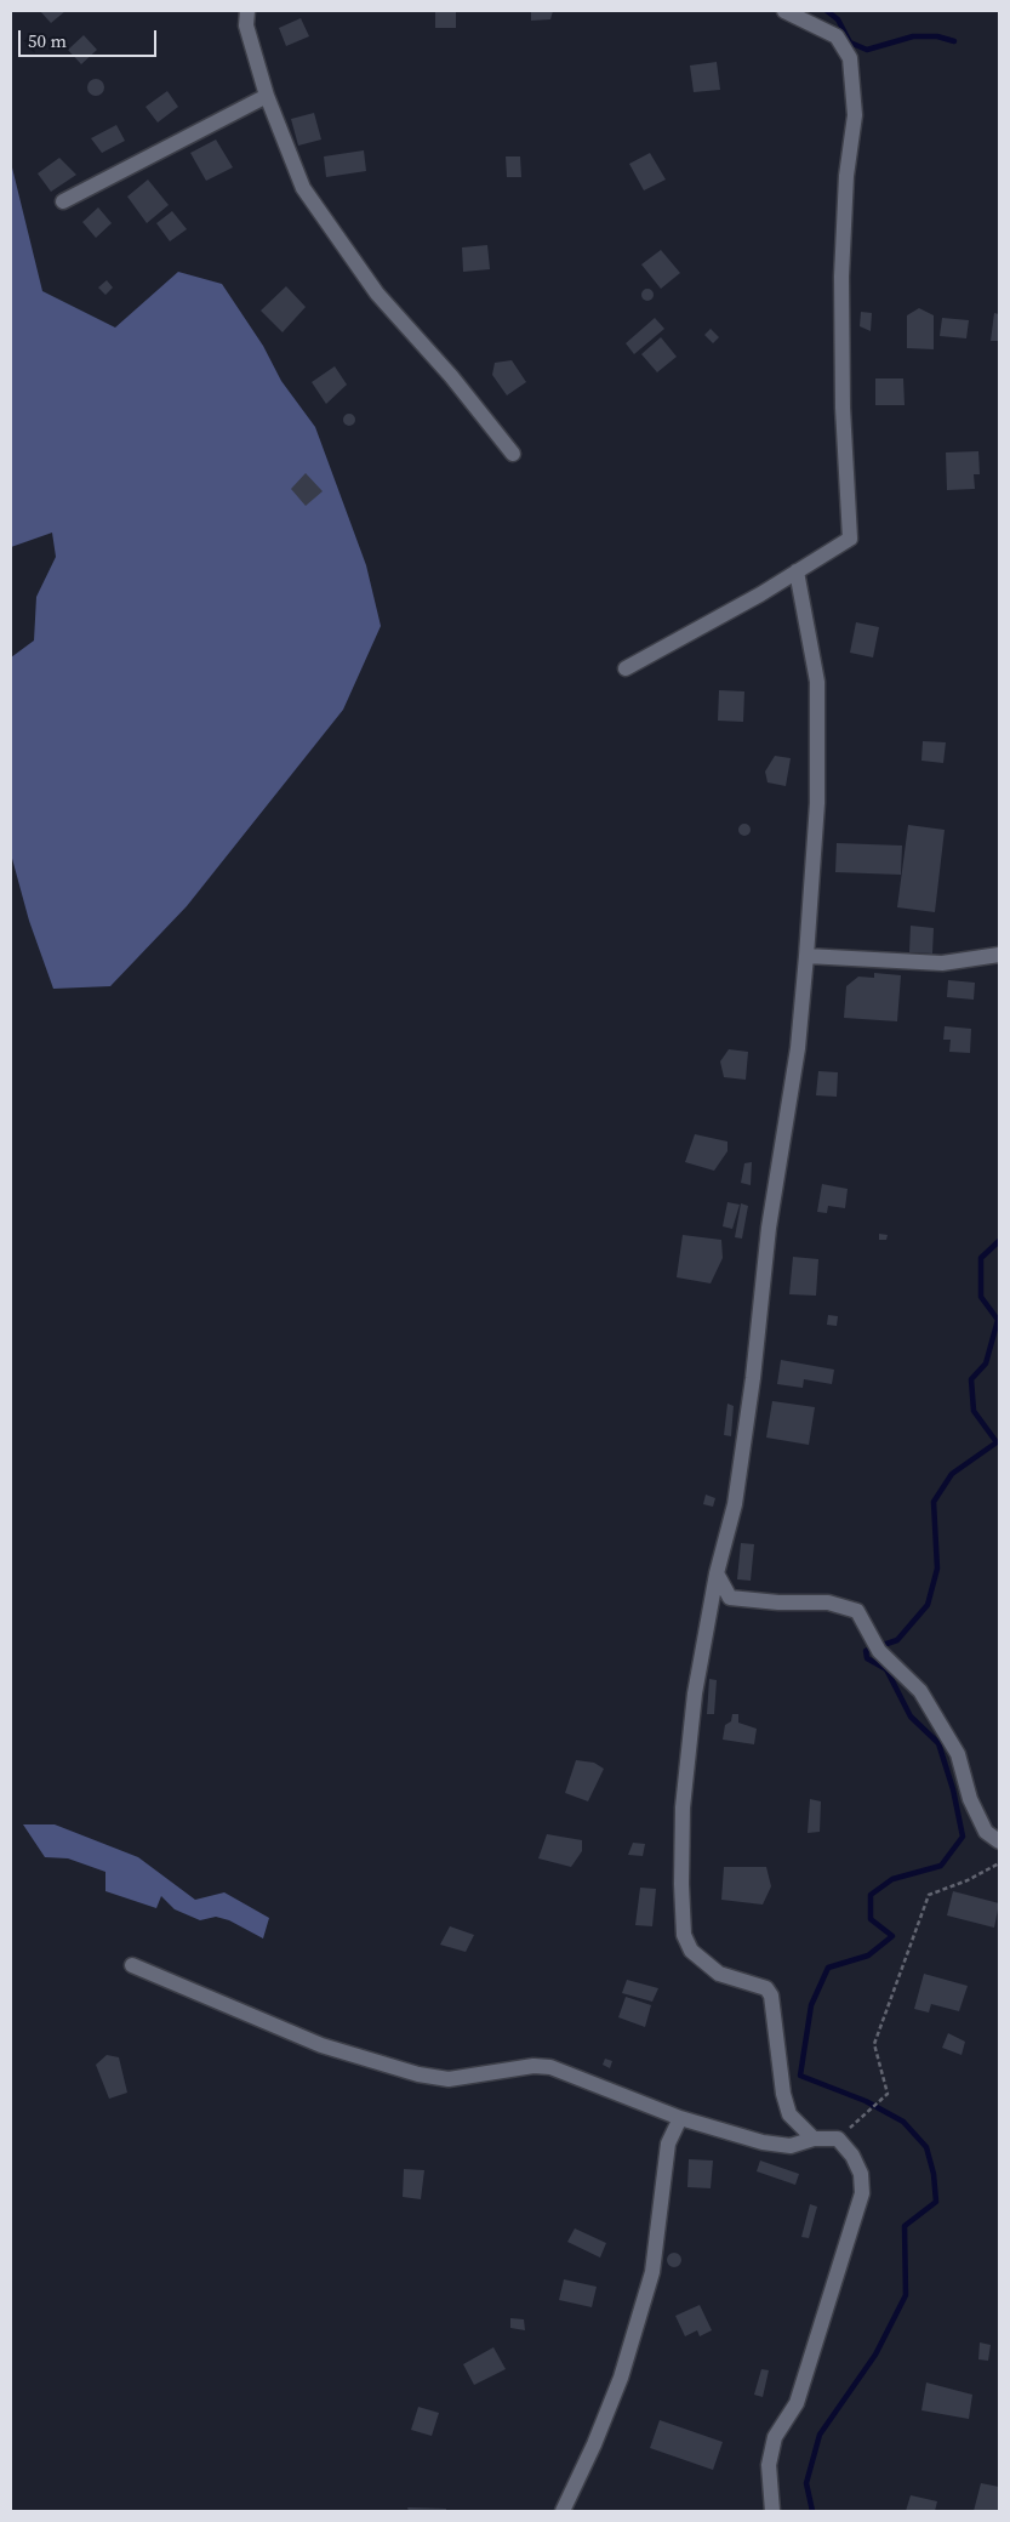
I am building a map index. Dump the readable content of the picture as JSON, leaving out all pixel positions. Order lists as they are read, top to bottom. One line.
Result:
{"scale_bar":"50 m"}
